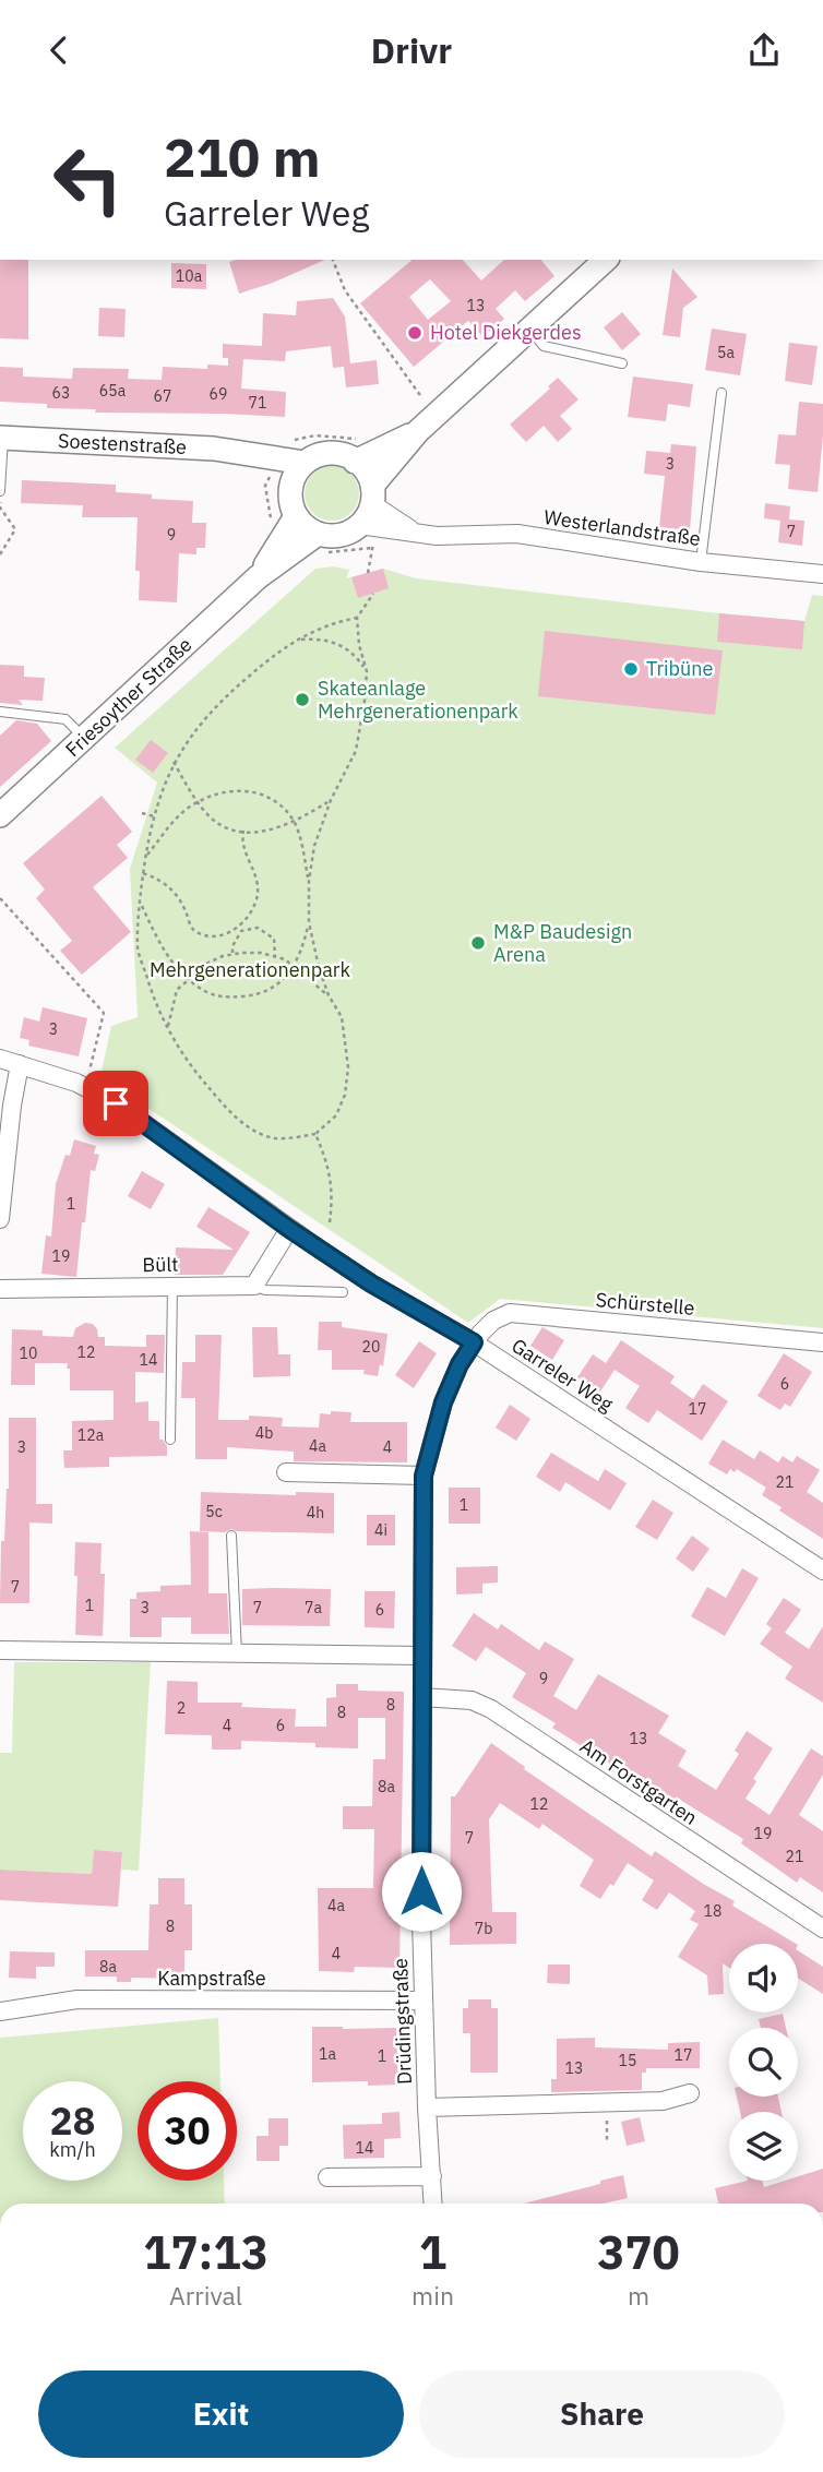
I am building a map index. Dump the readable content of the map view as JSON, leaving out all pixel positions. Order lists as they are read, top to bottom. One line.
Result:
{"streets":{"street":["Soestenstraße","Westerlandstraße","Friesoyther Straße","Bült","Schürstelle","Garreler Weg","Am Forstgarten","Kampstraße","Drüdingstraße"]},"crossings":[["Soestenstraße","Westerlandstraße"],["Soestenstraße","Friesoyther Straße"],["Westerlandstraße","Friesoyther Straße"],["Schürstelle","Garreler Weg"],["Schürstelle","Drüdingstraße"],["Garreler Weg","Drüdingstraße"],["Am Forstgarten","Drüdingstraße"],["Kampstraße","Drüdingstraße"]],"parks":["Mehrgenerationenpark"],"places":["Hotel Diekgerdes","Tribüne","Skateanlage Mehrgenerationenpark","M&P Baudesign Arena"],"house_numbers":["10a","13","5a","65a","63","69","67","71","3","7","9","3","1","19","20","12","10","14","6","17","4b","12a","4a","3","4","21","1","5c","4h","4i","7","1","3","7","7a","6","9","8","2","8","4","6","13","8a","12","19","7","21","4a","18","8","7b","4","8a","1a","17","1","15","13","14"],"page":{"header":"Drivr","turn":["210 m","Garreler Weg"],"speed":"28 km/h","limit":"30","eta":["17:13","Arrival","1","min","370","m"],"buttons":["Exit","Share"]}}
